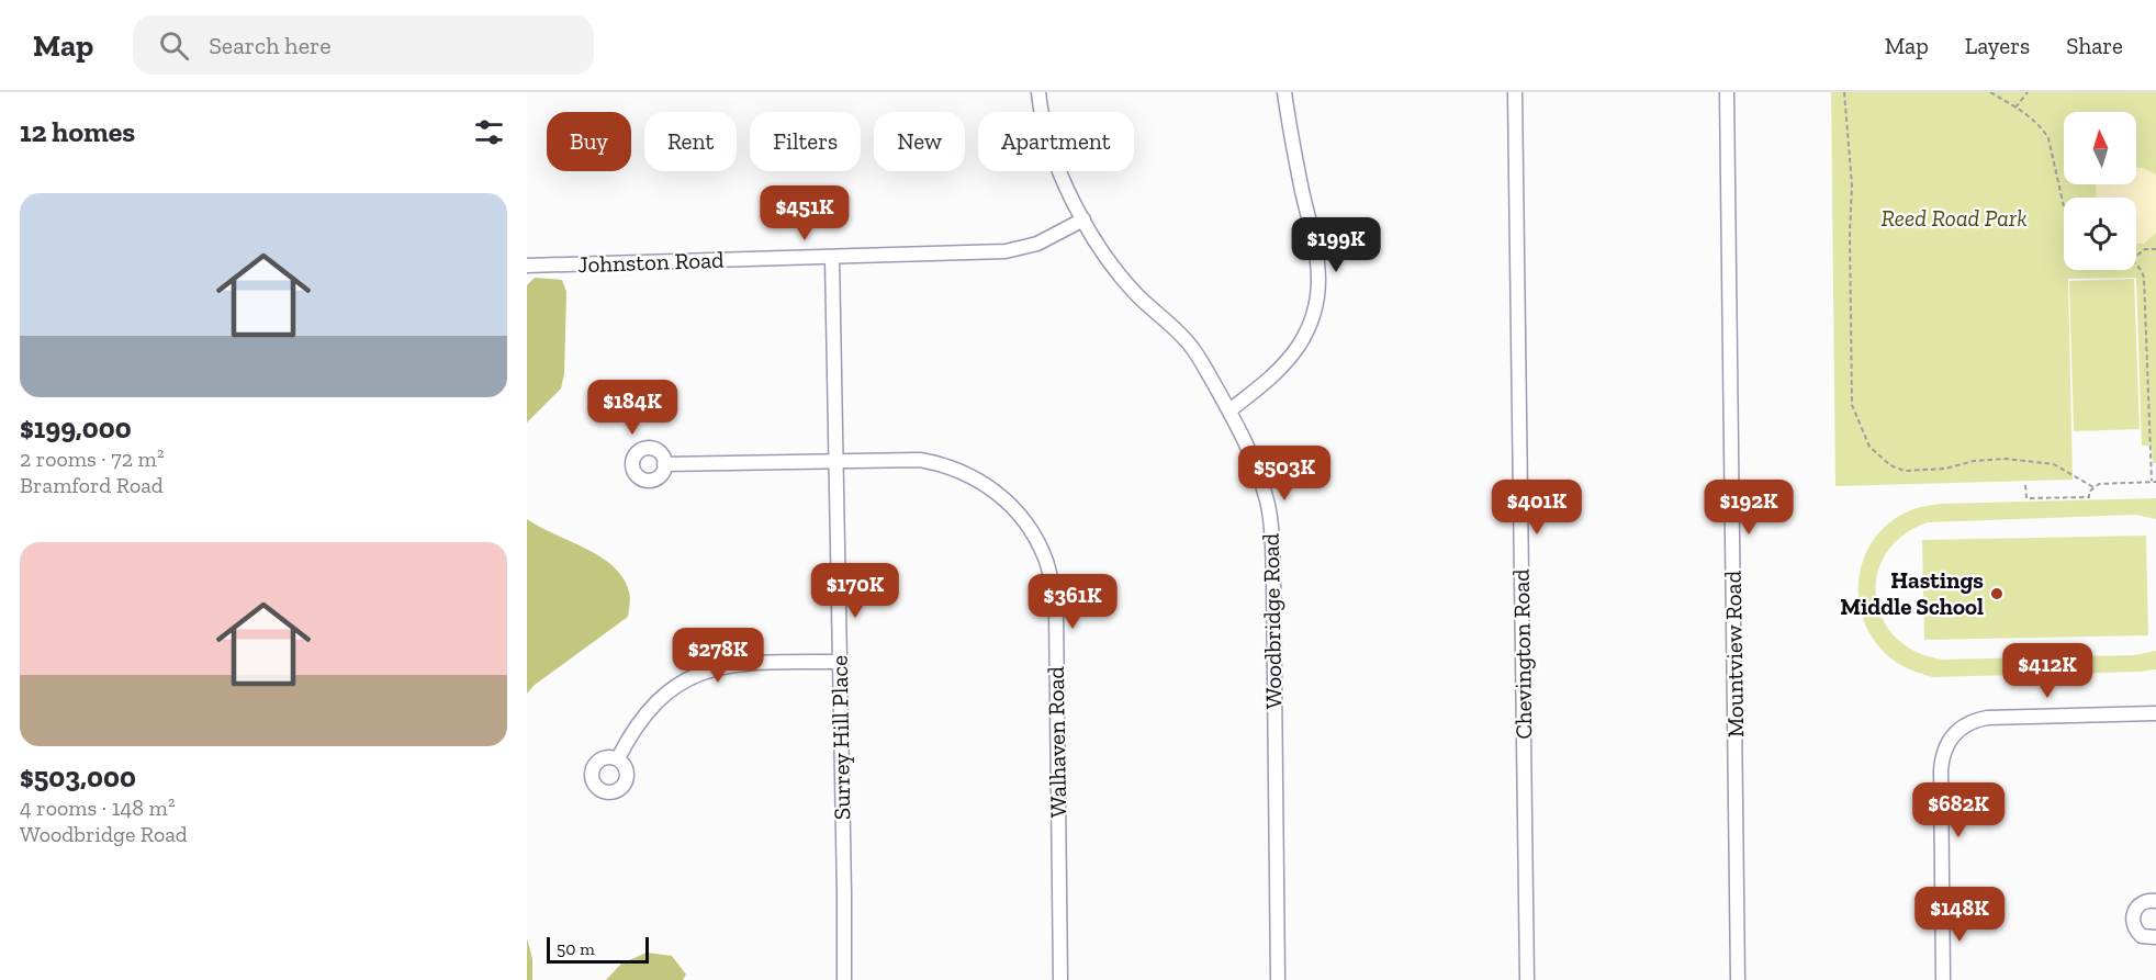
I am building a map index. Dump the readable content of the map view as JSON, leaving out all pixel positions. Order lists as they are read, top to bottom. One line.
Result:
{"streets":{"street":["Johnston Road","Woodbridge Road","Chevington Road","Mountview Road","Surrey Hill Place","Walhaven Road"]},"crossings":[["Johnston Road","Woodbridge Road"],["Johnston Road","Surrey Hill Place"],["Surrey Hill Place","Walhaven Road"]],"parks":["Reed Road Park"],"places":["Hastings Middle School"],"scale_bar":"50 m","north":"top","page":{"header":"Map","search":"Search here","nav":["Map","Layers","Share"],"heading":"12 homes","chip":["Buy","Rent","Filters","New","Apartment"],"list":[{"name":"$199,000","note":"2 rooms · 72 m² · Bramford Road"},{"name":"$503,000","note":"4 rooms · 148 m² · Woodbridge Road"}],"price":["$451K","$199K","$184K","$503K","$401K","$192K","$170K","$361K","$278K","$412K","$682K","$148K"],"scale":"50 m"}}
